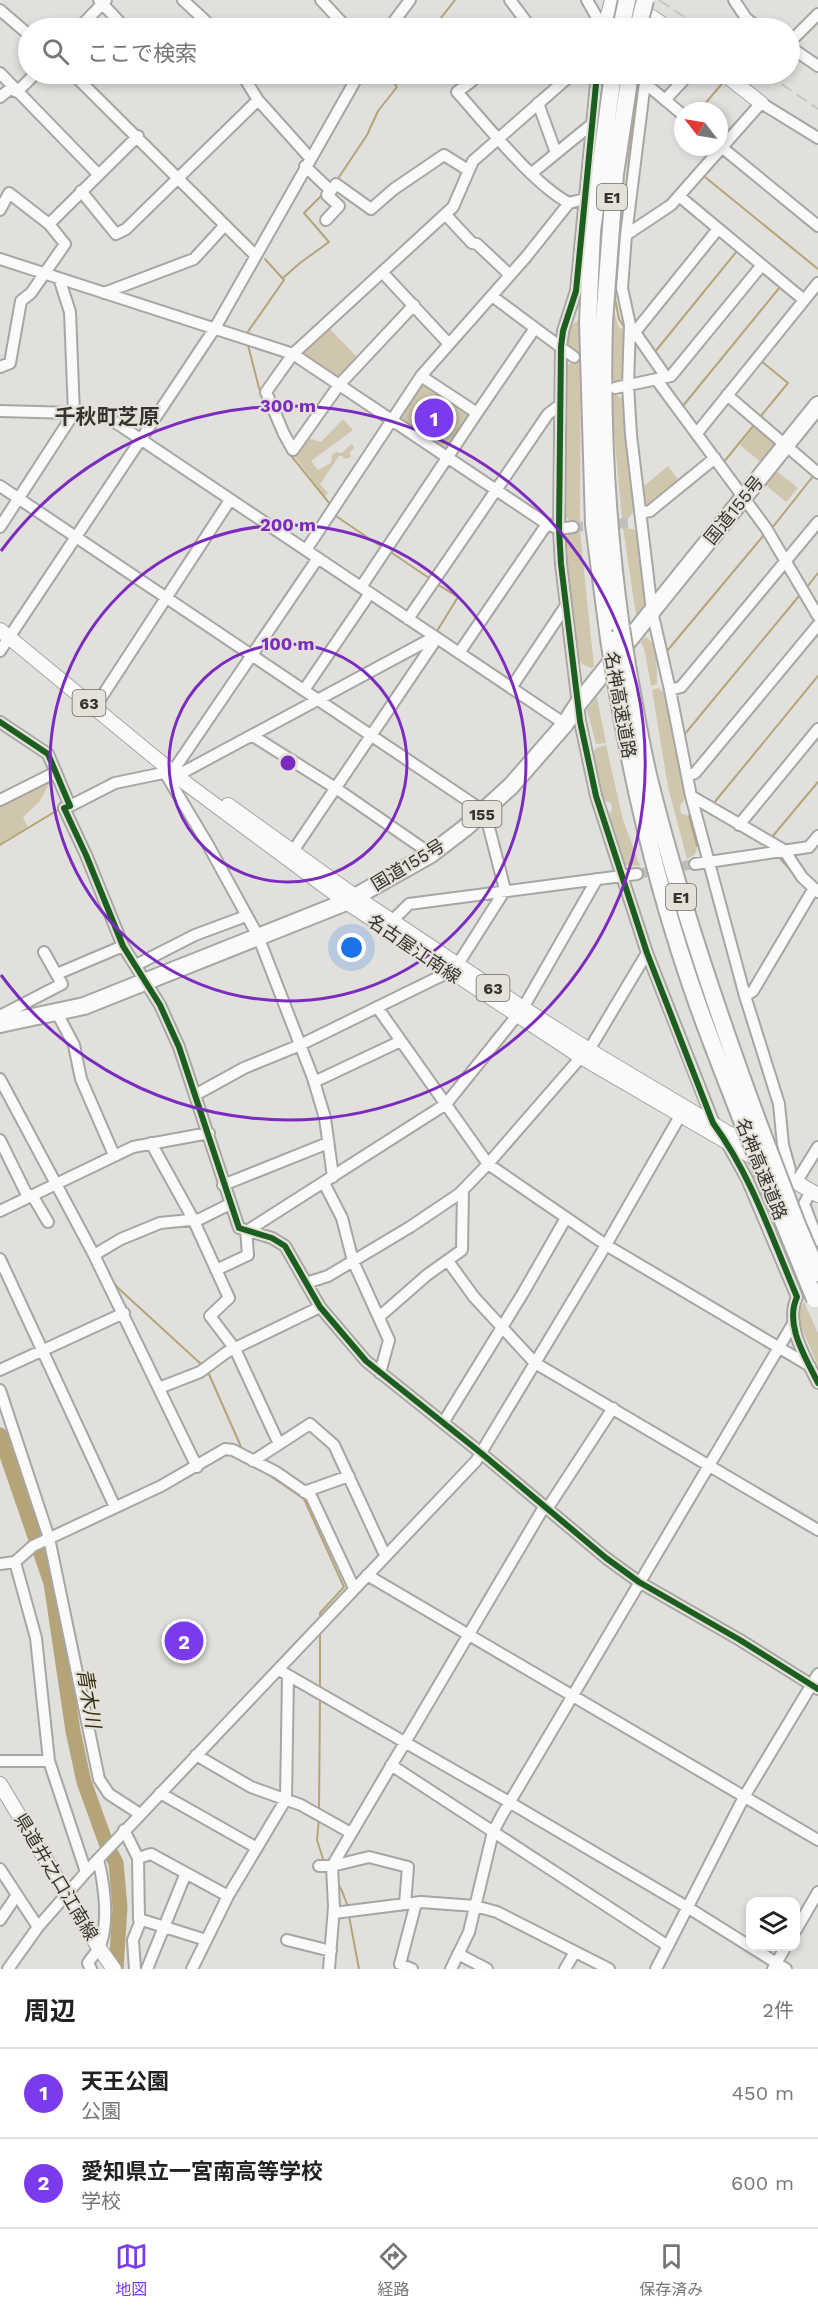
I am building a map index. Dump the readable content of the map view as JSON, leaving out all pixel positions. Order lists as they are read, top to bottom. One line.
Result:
{"streets":{"highway":["E1","国道155号","名神高速道路","155"],"main road":["63","名古屋江南線","県道井之口江南線"]},"crossings":[["国道155号","名古屋江南線"]],"districts":["千秋町芝原"],"water":["青木川"],"north":"top left","page":{"search":"ここで検索","pins":["1","2"],"heading":["周辺","2件"],"list":[{"mark":"1","name":"天王公園","note":"公園","value":"450 m"},{"mark":"2","name":"愛知県立一宮南高等学校","note":"学校","value":"600 m"}],"nav":["地図","経路","保存済み"]},"rings":["300 m","200 m","100 m"]}
